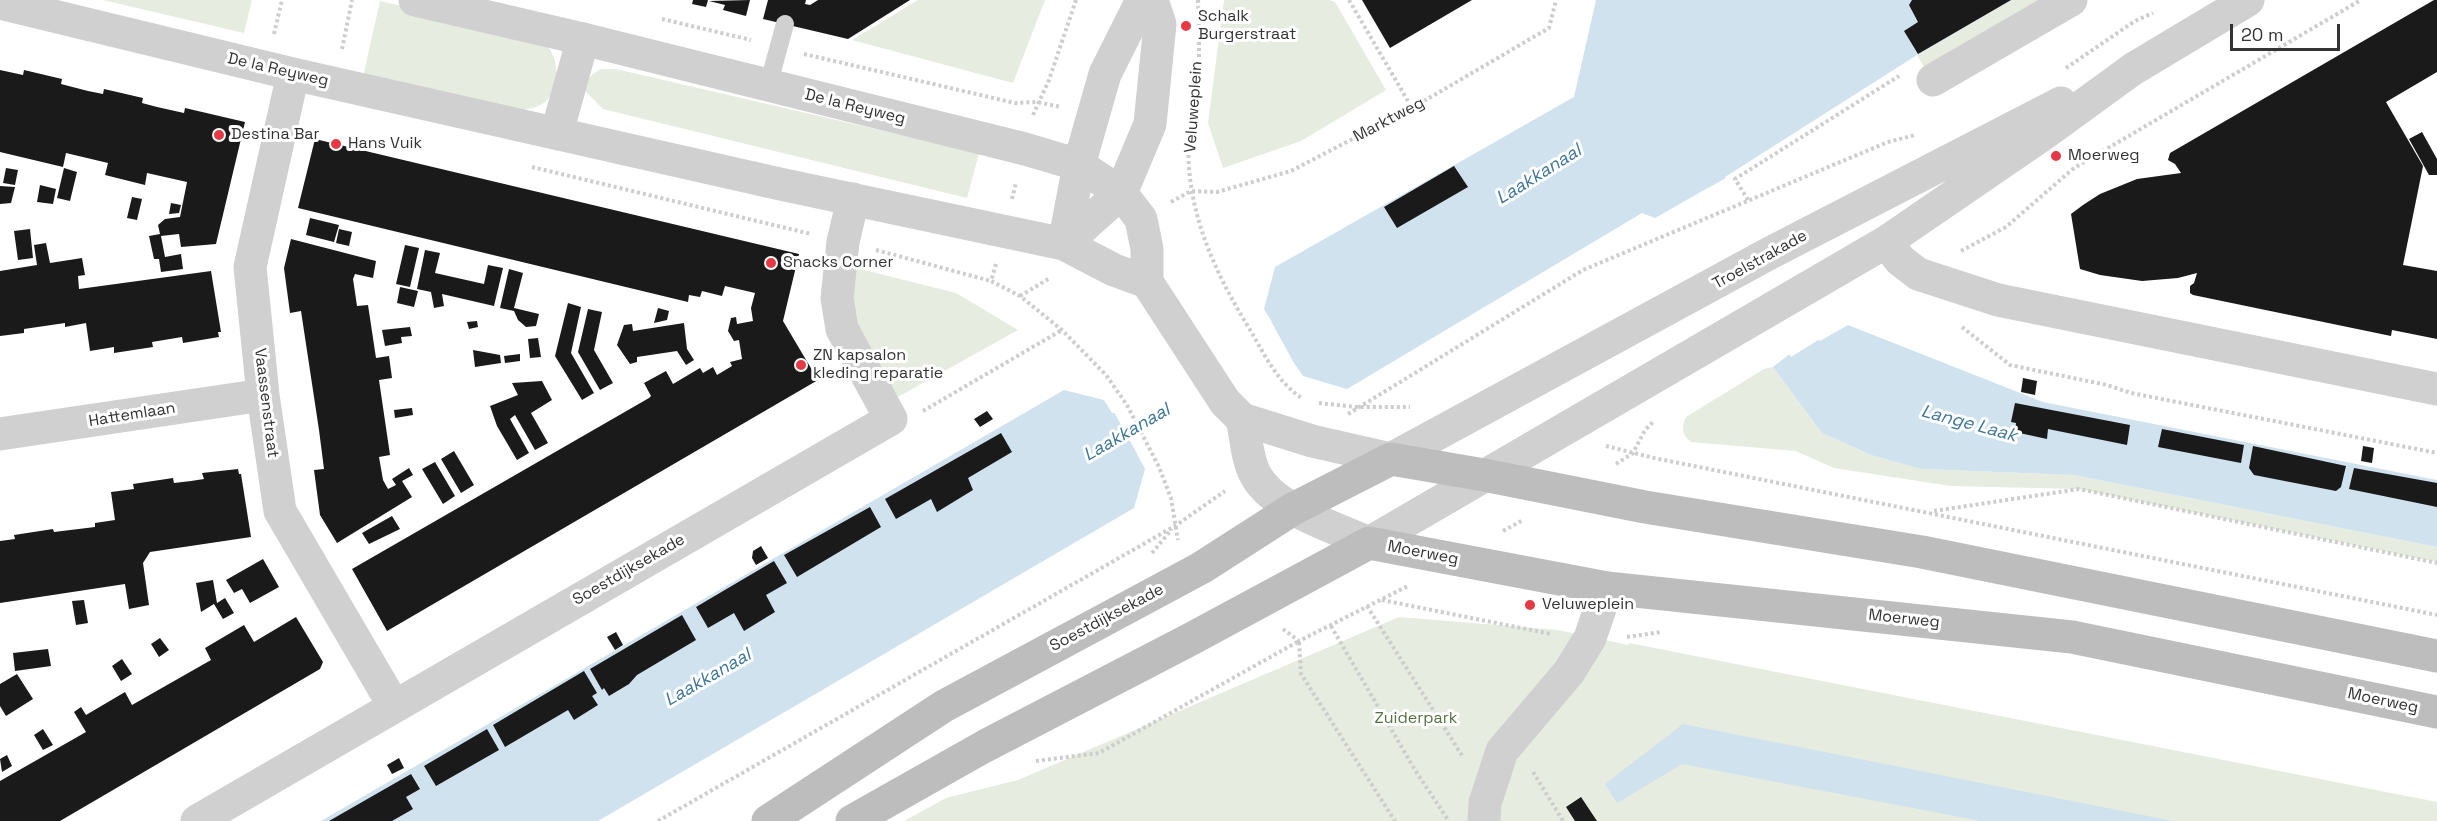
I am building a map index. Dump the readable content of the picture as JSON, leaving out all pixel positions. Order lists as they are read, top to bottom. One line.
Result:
{"streets":{"main road":["Moerweg","Soestdijksekade"],"street":["De la Reyweg","Troelstrakade","Vaassenstraat","Hattemlaan"],"path":["Veluweplein","Marktweg"]},"crossings":[["De la Reyweg","Vaassenstraat"],["Veluweplein","Marktweg"],["Vaassenstraat","Hattemlaan"],["Vaassenstraat","Soestdijksekade"]],"water":["Laakkanaal","Lange Laak"],"parks":["Zuiderpark"],"places":["Schalk Burgerstraat","Destina Bar","Hans Vuik","Moerweg","Snacks Corner","ZN kapsalon kleding reparatie","Veluweplein"],"scale_bar":"20 m"}
